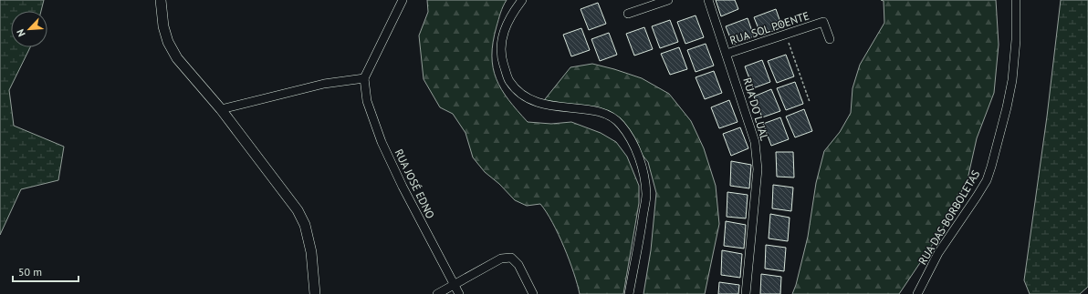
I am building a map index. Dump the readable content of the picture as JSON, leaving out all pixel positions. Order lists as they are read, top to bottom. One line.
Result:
{"streets":{"street":["RUA SOL POENTE","RUA DO LUAL","RUA JOSÉ EDNO","RUA DAS BORBOLETAS"]},"crossings":[["RUA SOL POENTE","RUA DO LUAL"]],"scale_bar":"50 m","north":"bottom left"}
